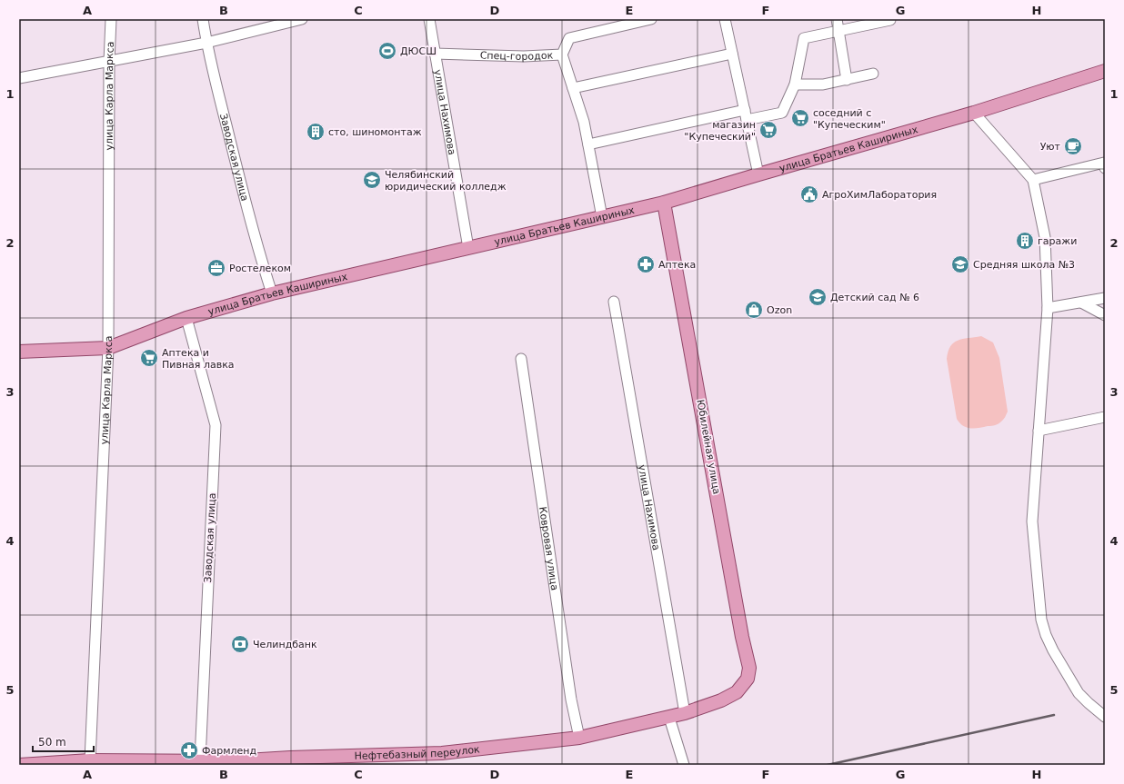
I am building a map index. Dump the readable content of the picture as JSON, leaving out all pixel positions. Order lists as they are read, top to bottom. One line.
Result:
{"streets":{"main road":["улица Братьев Кашириных","Юбилейная улица","Нефтебазный переулок"],"street":["Спец-городок","улица Карла Маркса","улица Нахимова","Заводская улица","Ковровая улица"]},"crossings":[["Спец-городок","улица Нахимова"],["улица Карла Маркса","улица Братьев Кашириных"],["улица Карла Маркса","Нефтебазный переулок"],["улица Нахимова","улица Братьев Кашириных"],["улица Нахимова","Нефтебазный переулок"],["улица Братьев Кашириных","Заводская улица"],["улица Братьев Кашириных","Юбилейная улица"],["Заводская улица","Нефтебазный переулок"],["Юбилейная улица","Нефтебазный переулок"],["Ковровая улица","Нефтебазный переулок"]],"places":{"sports":["ДЮСШ"],"supermarket":["соседний с \"Купеческим\"","магазин \"Купеческий\"","Аптека и Пивная лавка"],"building":["сто, шиномонтаж","гаражи"],"cafe":["Уют"],"school or university":["Челябинский юридический колледж","Средняя школа №3","Детский сад № 6"],"public building":["АгроХимЛаборатория"],"pharmacy":["Аптека","Фармленд"],"office":["Ростелеком"],"shop":["Ozon"],"bank":["Челиндбанк"]},"scale_bar":"50 m","grid":{"columns":["A","B","C","D","E","F","G","H"],"rows":["1","2","3","4","5"]}}
